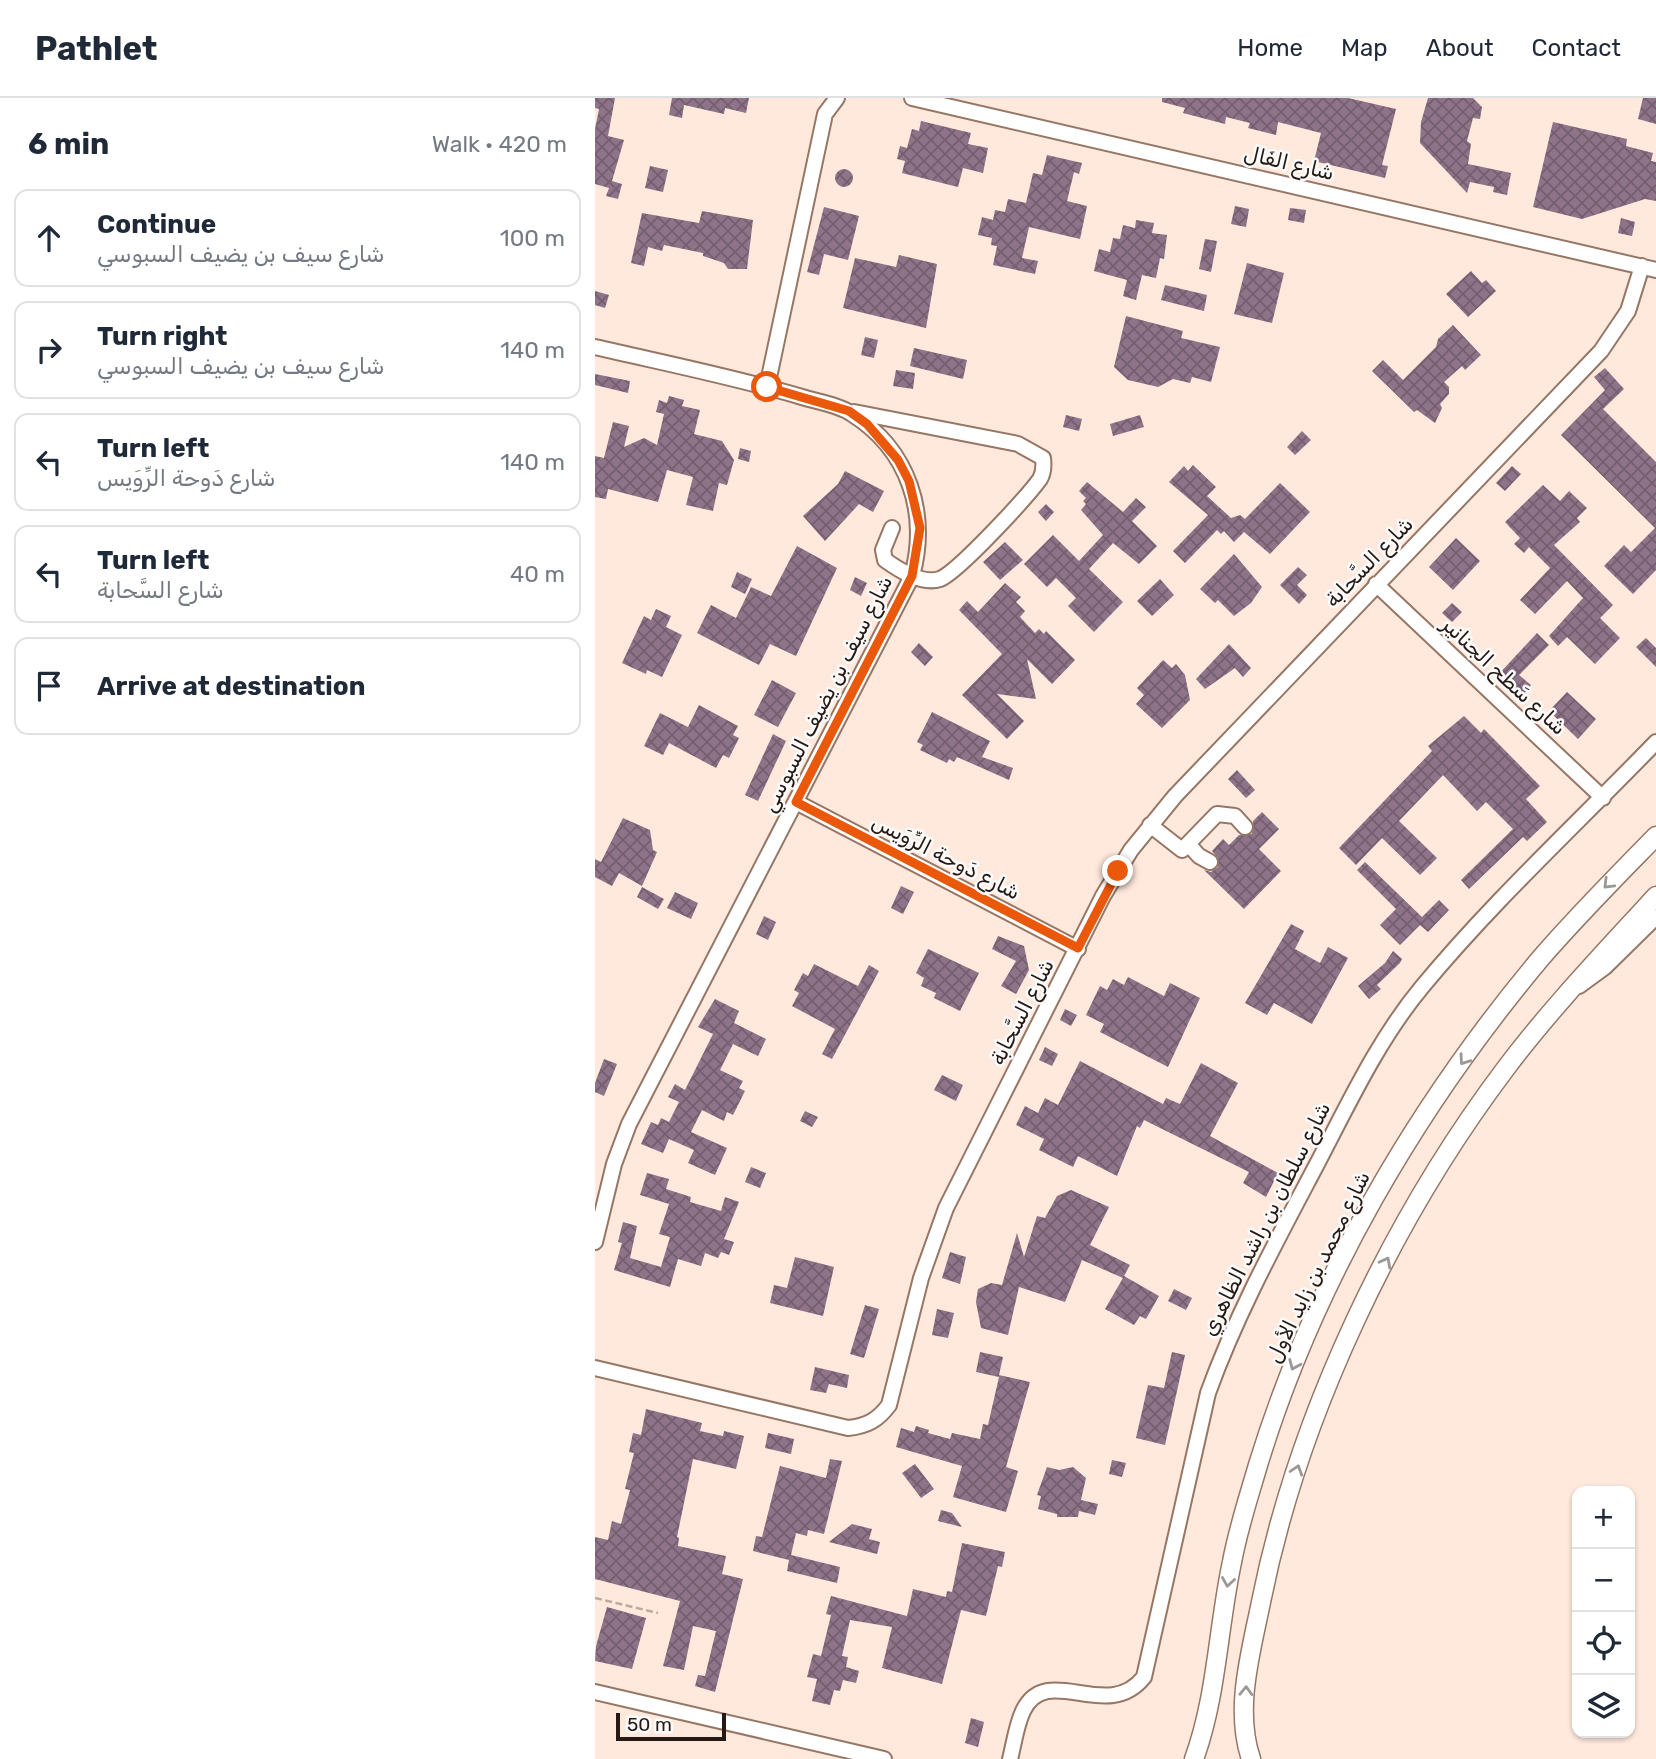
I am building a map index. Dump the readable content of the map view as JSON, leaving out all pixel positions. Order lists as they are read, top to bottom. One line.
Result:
{"streets":{"main road":["شارع محمد بن زايد الأول"],"street":["شارع الفَال","شارع السَّحابة","شارع سَطح الجنانير","شارع سيف بن يضيف السبوسي","شارع دَوحة الرِّوَيس","شارع سلطان بن راشد الظاهري"]},"crossings":[["شارع الفَال","شارع السَّحابة"],["شارع السَّحابة","شارع سَطح الجنانير"],["شارع السَّحابة","شارع دَوحة الرِّوَيس"],["شارع سَطح الجنانير","شارع سلطان بن راشد الظاهري"],["شارع سيف بن يضيف السبوسي","شارع دَوحة الرِّوَيس"]],"scale_bar":"50 m","page":{"header":"Pathlet","nav":["Home","Map","About","Contact"],"heading":["6 min","Walk · 420 m"],"list":[["Continue","شارع سيف بن يضيف السبوسي","100 m"],["Turn right","شارع سيف بن يضيف السبوسي","140 m"],["Turn left","شارع دَوحة الرِّوَيس","140 m"],["Turn left","شارع السَّحابة","40 m"],"Arrive at destination"],"map_buttons":["+","−"],"scale":"50 m"}}
